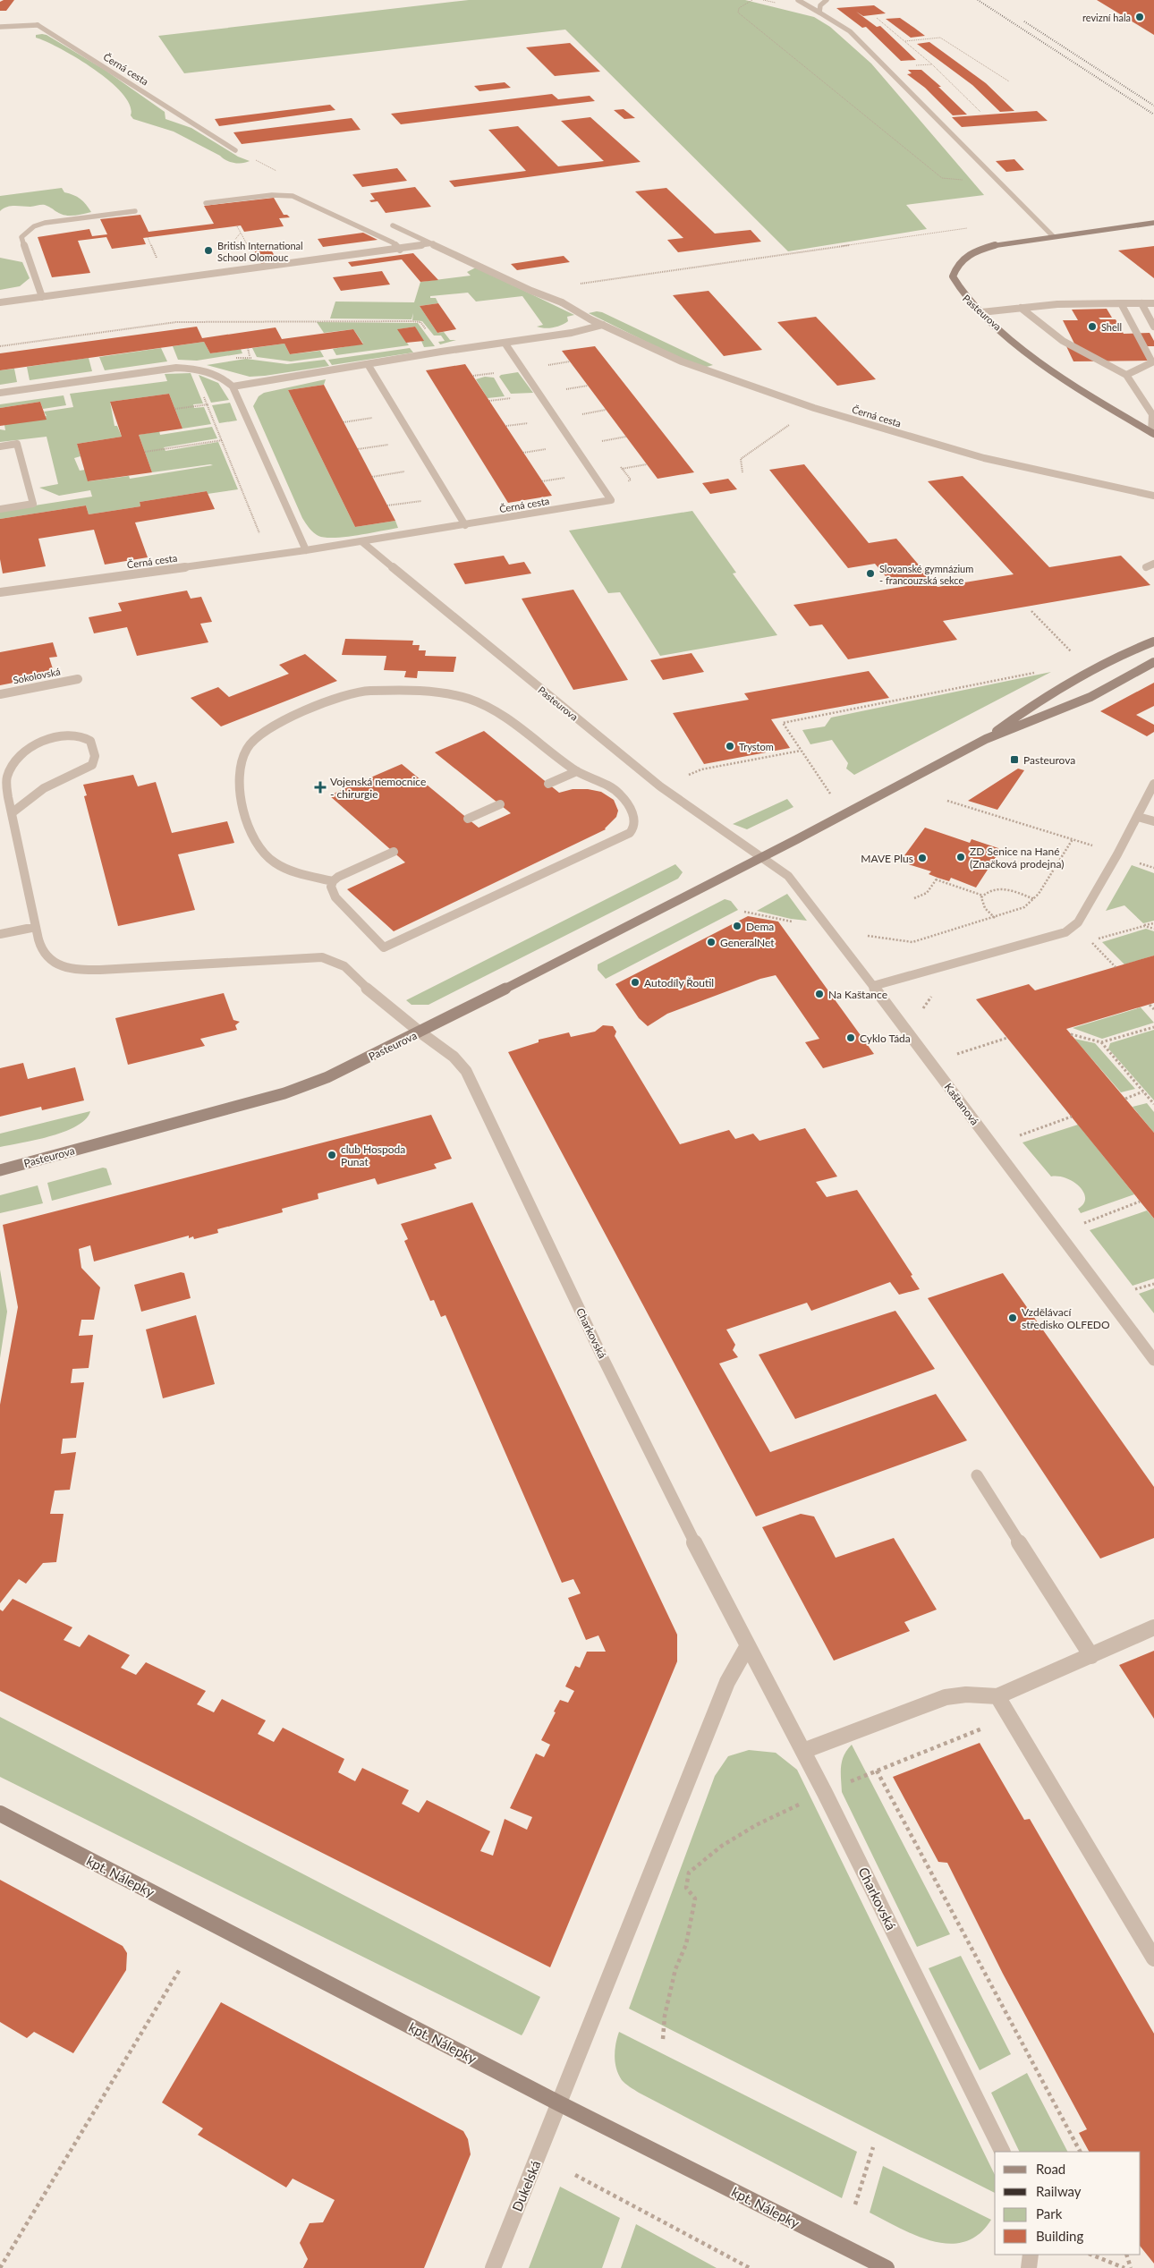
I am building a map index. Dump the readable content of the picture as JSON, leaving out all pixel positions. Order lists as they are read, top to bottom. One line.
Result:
{"streets":{"main road":["Pasteurova","kpt. Nálepky"],"street":["Černá cesta","Sokolovská","Kaštanová","Charkovská","Dukelská"]},"crossings":[["Černá cesta","Pasteurova"],["Pasteurova","Kaštanová"],["Pasteurova","Charkovská"],["kpt. Nálepky","Dukelská"]],"places":{"other":["revizní hala","British International School Olomouc","Shell","Slovanské gymnázium - francouzská sekce","Trystom","ZD Senice na Hané (Značková prodejna)","MAVE Plus","Dema","GeneralNet","Autodíly Řoutil","Na Kaštance","Cyklo Táda","club Hospoda Punat","Vzdělávací středisko OLFEDO"],"transit":["Pasteurova"],"health":["Vojenská nemocnice - chirurgie"]},"legend":["Road","Railway","Park","Building"]}
